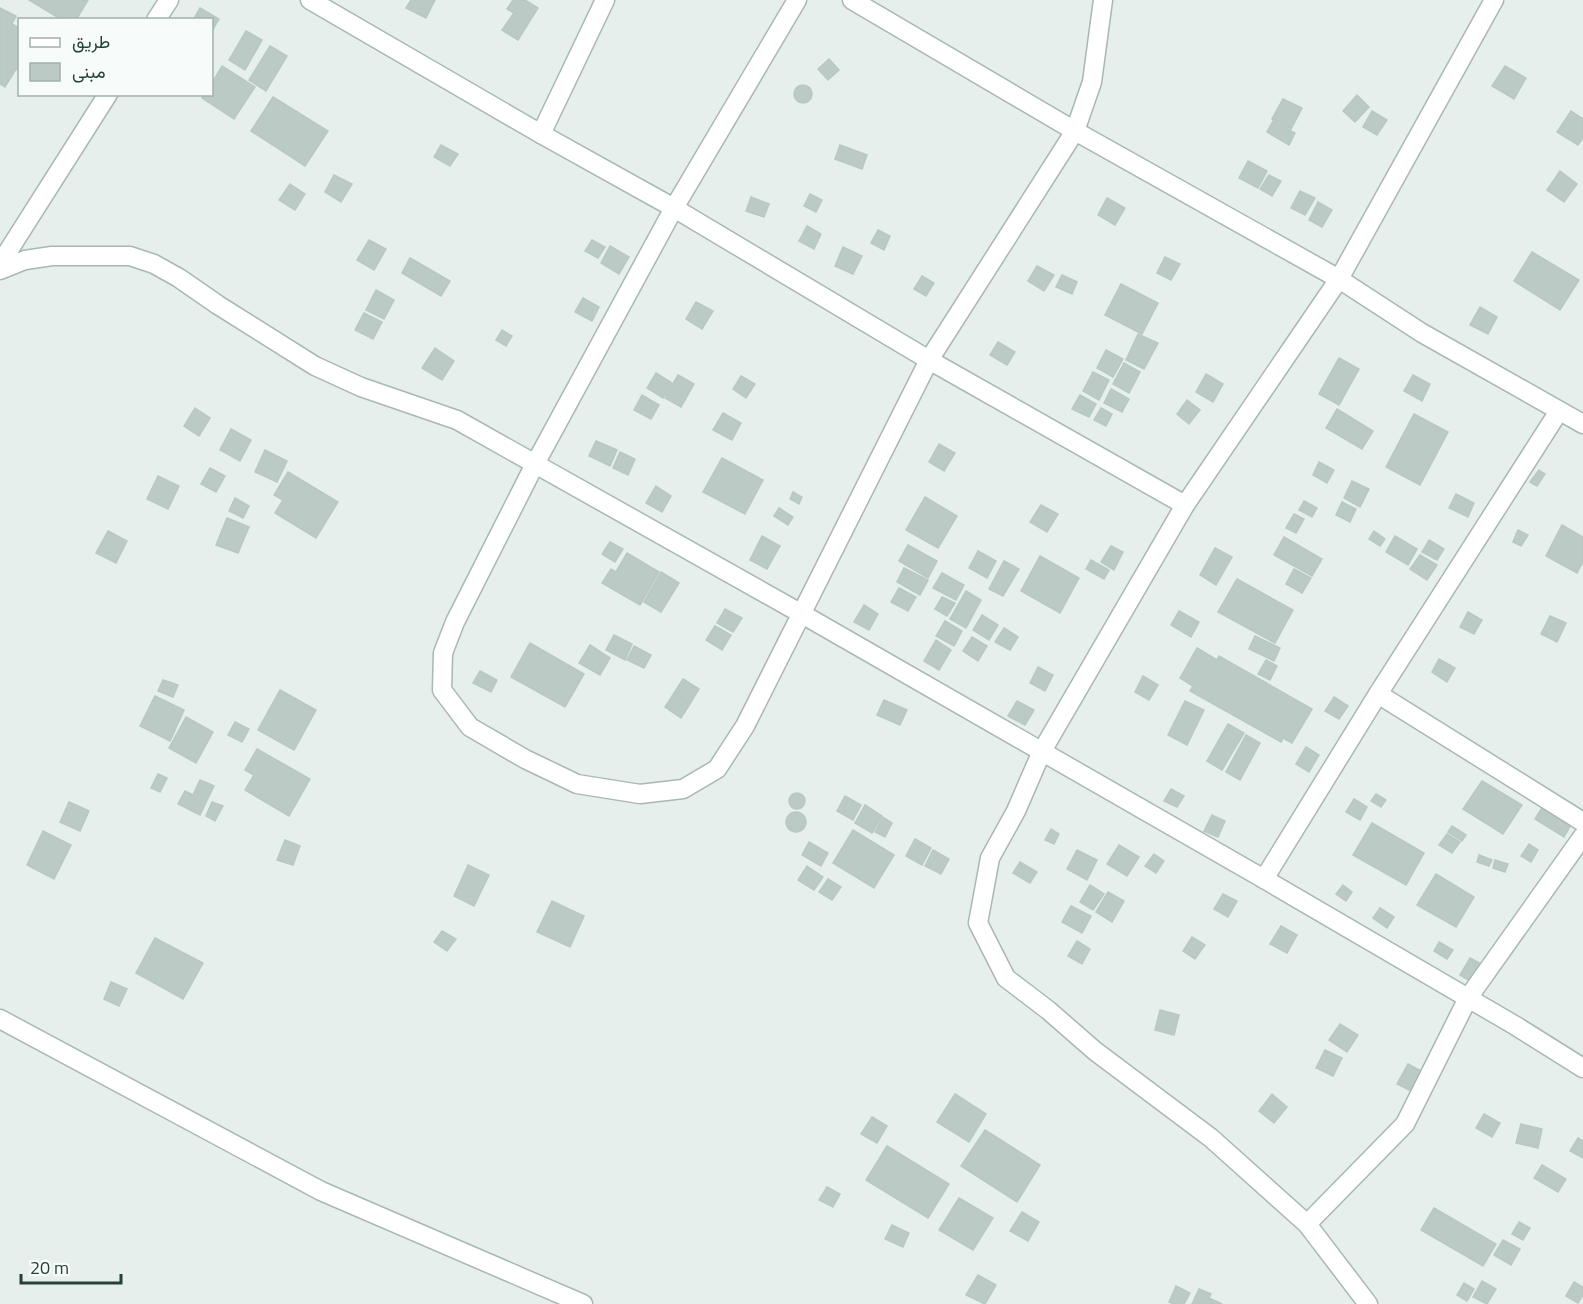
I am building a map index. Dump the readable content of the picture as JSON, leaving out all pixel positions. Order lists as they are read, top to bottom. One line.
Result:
{"legend":["طريق","مبنى"],"scale_bar":"20 m"}
